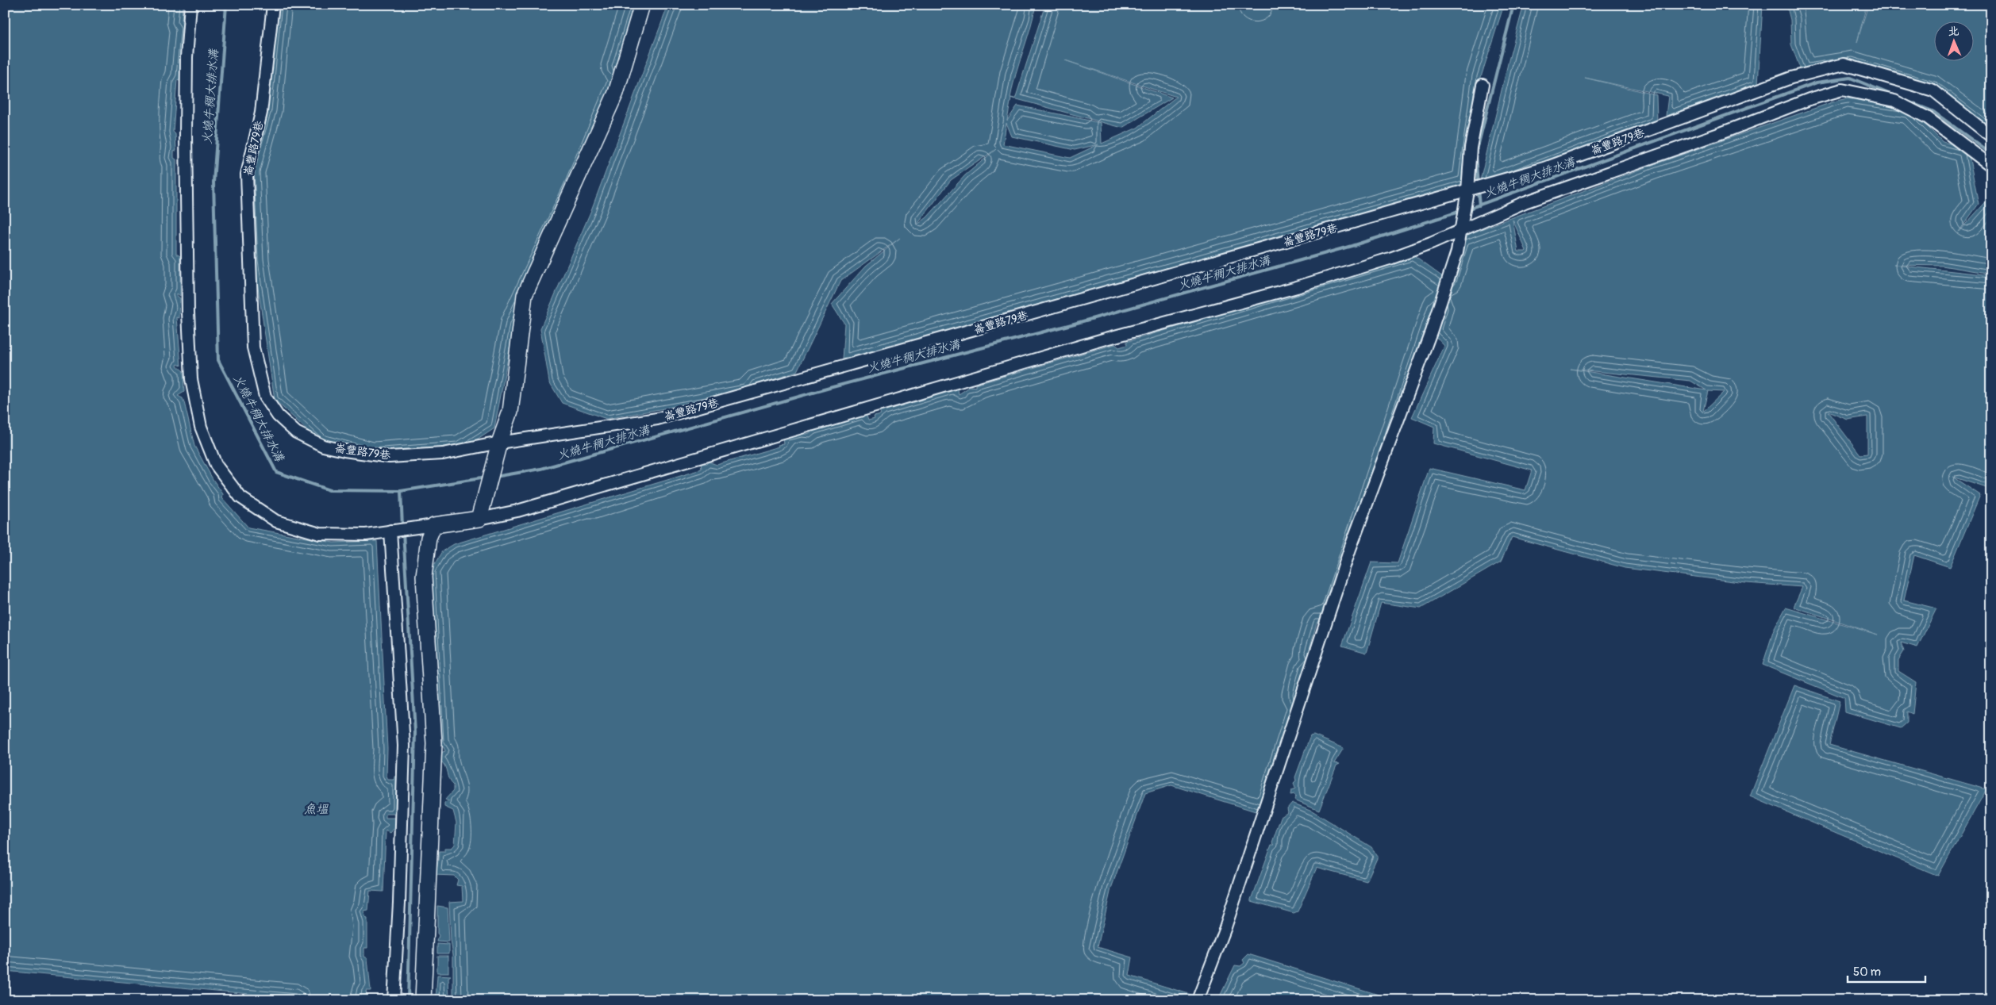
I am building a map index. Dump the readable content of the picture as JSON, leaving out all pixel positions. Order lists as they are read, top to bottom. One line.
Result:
{"streets":{"street":["崙豐路79巷"]},"water":["火燒牛稠大排水溝","魚塭"],"scale_bar":"50 m","north":"top"}
